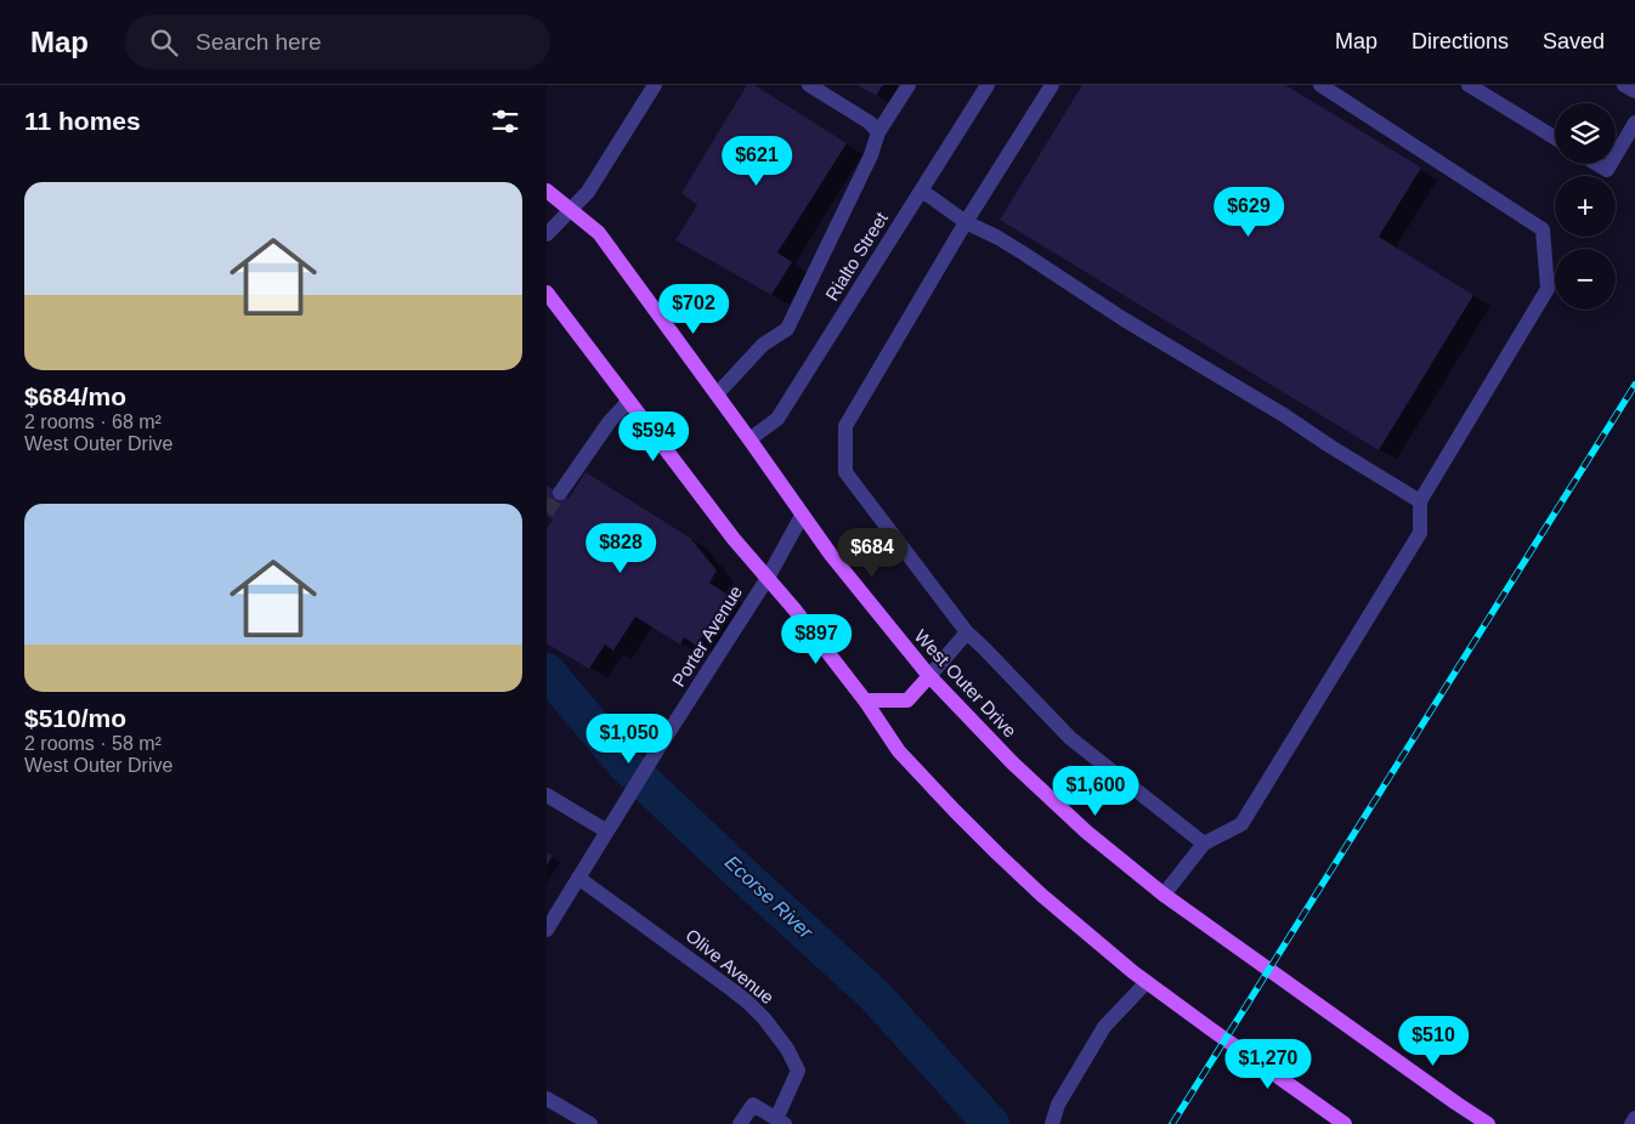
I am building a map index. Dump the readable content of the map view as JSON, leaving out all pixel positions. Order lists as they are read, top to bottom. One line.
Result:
{"streets":{"main road":["West Outer Drive"],"street":["Rialto Street","Porter Avenue","Olive Avenue"]},"crossings":[["Rialto Street","West Outer Drive"],["Porter Avenue","West Outer Drive"],["Porter Avenue","Olive Avenue"]],"water":["Ecorse River"],"page":{"header":"Map","search":"Search here","nav":["Map","Directions","Saved"],"heading":"11 homes","map_buttons":["+","−"],"price":["$621","$629","$702","$594","$828","$684","$897","$1,050","$1,600","$510","$1,270"],"list":[{"name":"$684/mo","note":"2 rooms · 68 m² · West Outer Drive"},{"name":"$510/mo","note":"2 rooms · 58 m² · West Outer Drive"}]}}
